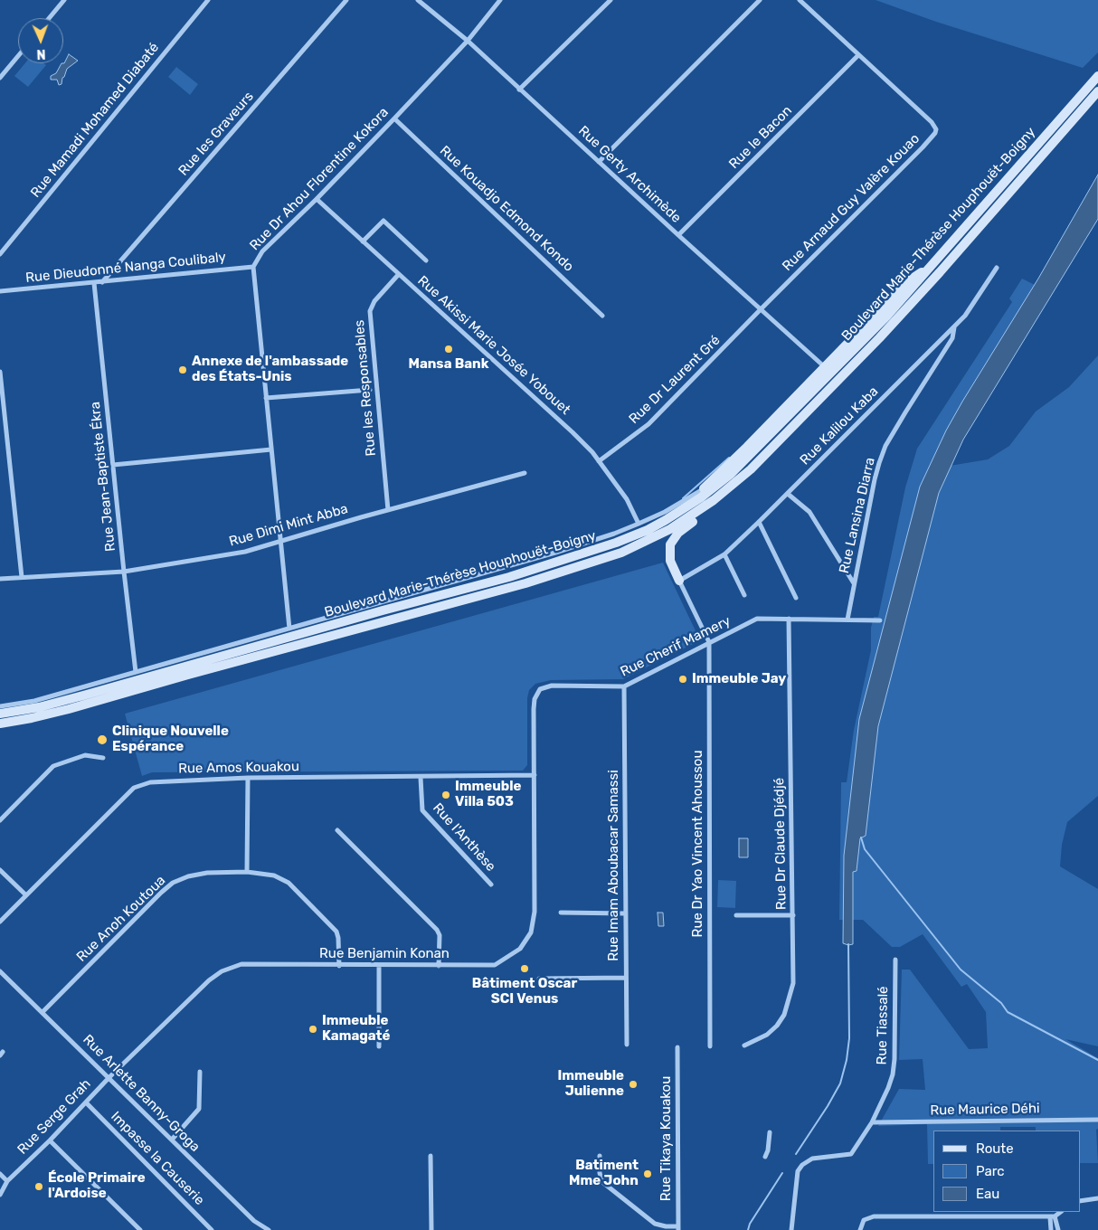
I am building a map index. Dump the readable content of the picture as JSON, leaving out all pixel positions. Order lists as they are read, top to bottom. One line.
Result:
{"streets":{"main road":["Boulevard Marie-Thérèse Houphouët-Boigny"],"street":["Rue Mamadi Mohamed Diabaté","Rue les Graveurs","Rue le Bacon","Rue Gerty Archimède","Rue Dr Ahou Florentine Kokora","Rue Arnaud Guy Valère Kouao","Rue Kouadjo Edmond Kondo","Rue Dieudonné Nanga Coulibaly","Rue Akissi Marie Josée Yobouet","Rue Dr Laurent Gré","Rue les Responsables","Rue Kalilou Kaba","Rue Jean-Baptiste Ékra","Rue Lansina Diarra","Rue Dimi Mint Abba","Rue Cherif Mamery","Rue Amos Kouakou","Rue l'Anthèse","Rue Dr Yao Vincent Ahoussou","Rue Dr Claude Djédjé","Rue Imam Aboubacar Samassi","Rue Anoh Koutoua","Rue Benjamin Konan","Rue Tiassalé","Rue Arlette Banny-Groga","Rue Maurice Déhi","Rue Serge Grah","Rue Tikaya Kouakou","Impasse la Causerie"]},"crossings":[["Rue les Graveurs","Rue Dieudonné Nanga Coulibaly"],["Rue le Bacon","Rue Gerty Archimède"],["Rue le Bacon","Rue Arnaud Guy Valère Kouao"],["Rue Gerty Archimède","Rue Dr Ahou Florentine Kokora"],["Rue Gerty Archimède","Rue Arnaud Guy Valère Kouao"],["Rue Gerty Archimède","Rue Dr Laurent Gré"],["Rue Dr Ahou Florentine Kokora","Rue Kouadjo Edmond Kondo"],["Rue Dr Ahou Florentine Kokora","Rue Dieudonné Nanga Coulibaly"],["Rue Dr Ahou Florentine Kokora","Rue Akissi Marie Josée Yobouet"],["Rue Dr Ahou Florentine Kokora","Rue Dimi Mint Abba"],["Rue Arnaud Guy Valère Kouao","Rue Dr Laurent Gré"],["Rue Dieudonné Nanga Coulibaly","Rue Jean-Baptiste Ékra"],["Rue Akissi Marie Josée Yobouet","Rue Dr Laurent Gré"],["Rue Akissi Marie Josée Yobouet","Rue les Responsables"],["Rue les Responsables","Rue Dimi Mint Abba"],["Rue Kalilou Kaba","Rue Lansina Diarra"],["Rue Jean-Baptiste Ékra","Rue Dimi Mint Abba"],["Rue Lansina Diarra","Rue Cherif Mamery"],["Rue Cherif Mamery","Rue Amos Kouakou"],["Rue Cherif Mamery","Rue Dr Yao Vincent Ahoussou"],["Rue Cherif Mamery","Rue Dr Claude Djédjé"],["Rue Cherif Mamery","Rue Imam Aboubacar Samassi"],["Rue Cherif Mamery","Rue Benjamin Konan"],["Rue Amos Kouakou","Rue l'Anthèse"],["Rue Amos Kouakou","Rue Benjamin Konan"],["Rue Anoh Koutoua","Rue Benjamin Konan"],["Rue Anoh Koutoua","Rue Arlette Banny-Groga"],["Rue Benjamin Konan","Rue Arlette Banny-Groga"],["Rue Benjamin Konan","Rue Serge Grah"],["Rue Tiassalé","Rue Maurice Déhi"],["Rue Arlette Banny-Groga","Rue Serge Grah"],["Rue Serge Grah","Impasse la Causerie"]],"places":["Mansa Bank","Annexe de l'ambassade des États-Unis","Immeuble Jay","Clinique Nouvelle Espérance","Immeuble Villa 503","Bâtiment Oscar SCI Venus","Immeuble Kamagaté","Immeuble Julienne","Batiment Mme John","École Primaire l'Ardoise"],"legend":["Route","Parc","Eau"],"north":"bottom"}
